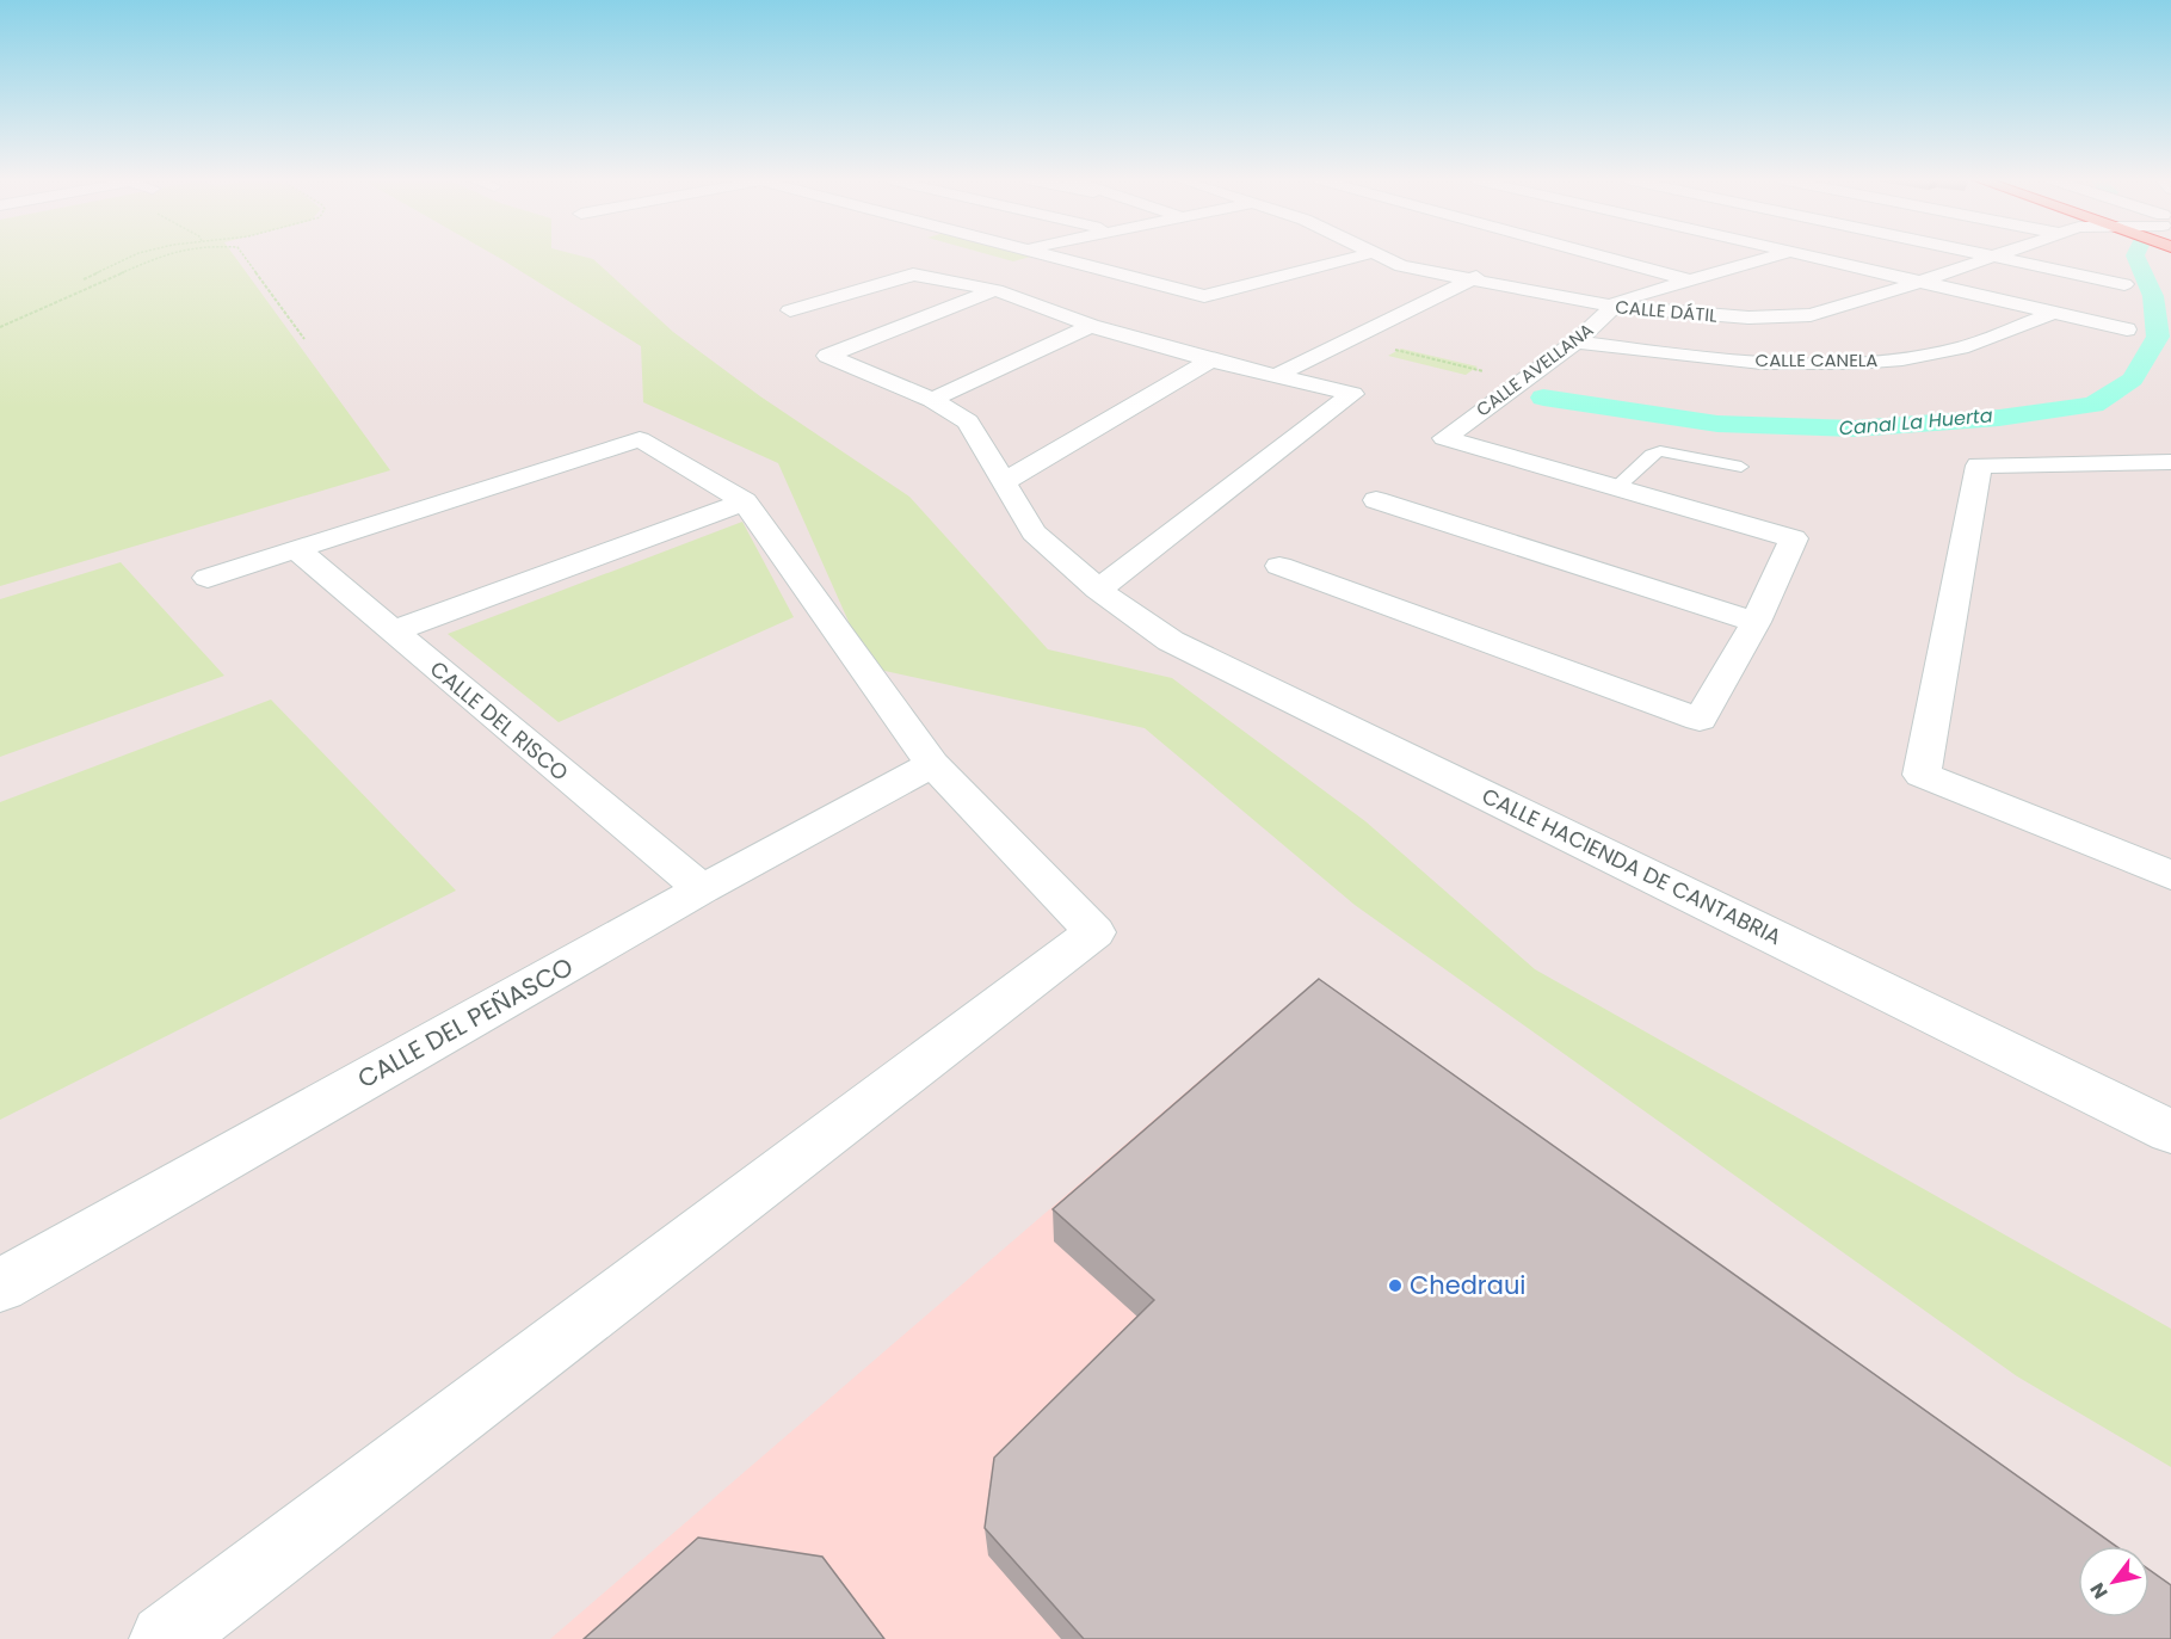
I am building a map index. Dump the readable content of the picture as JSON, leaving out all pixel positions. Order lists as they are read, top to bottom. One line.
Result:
{"streets":{"street":["CALLE DÁTIL","CALLE CANELA","CALLE AVELLANA","CALLE DEL RISCO","CALLE HACIENDA DE CANTABRIA","CALLE DEL PEÑASCO"]},"crossings":[["CALLE DÁTIL","CALLE AVELLANA"],["CALLE CANELA","CALLE AVELLANA"],["CALLE DEL RISCO","CALLE DEL PEÑASCO"]],"water":["Canal La Huerta"],"places":["Chedraui"],"north":"bottom left"}
